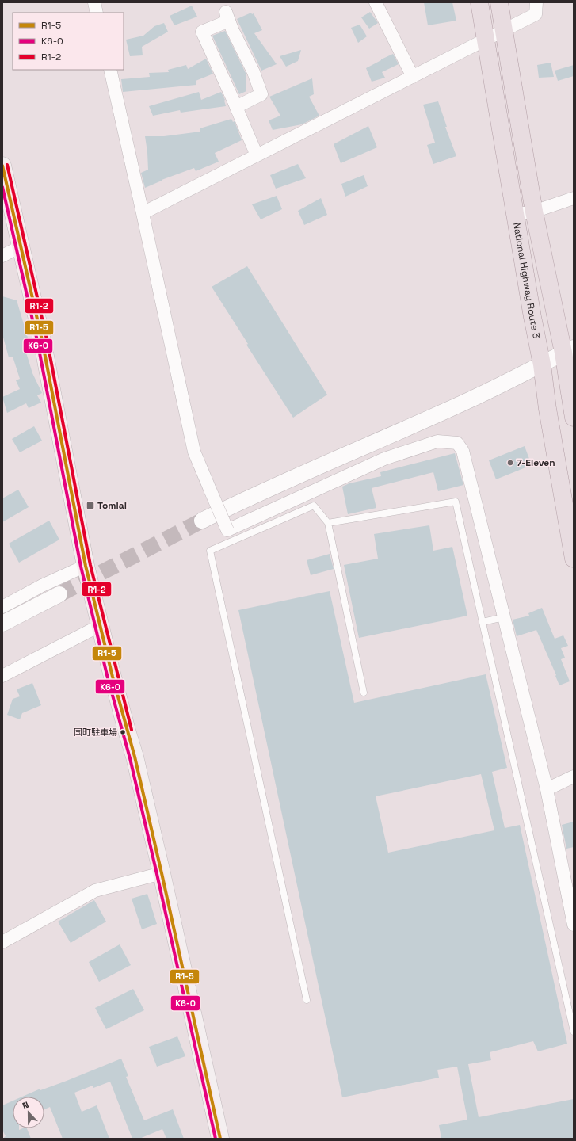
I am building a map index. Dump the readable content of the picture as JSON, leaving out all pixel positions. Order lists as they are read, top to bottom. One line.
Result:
{"streets":{"highway":["National Highway Route 3"]},"places":{"other":["7-Eleven","国町駐車場"],"transit":["Tomiai"]},"lines":["transit line R1-2","transit line R1-5","transit line K6-0"],"legend":["R1-5","K6-0","R1-2"],"north":"top"}
